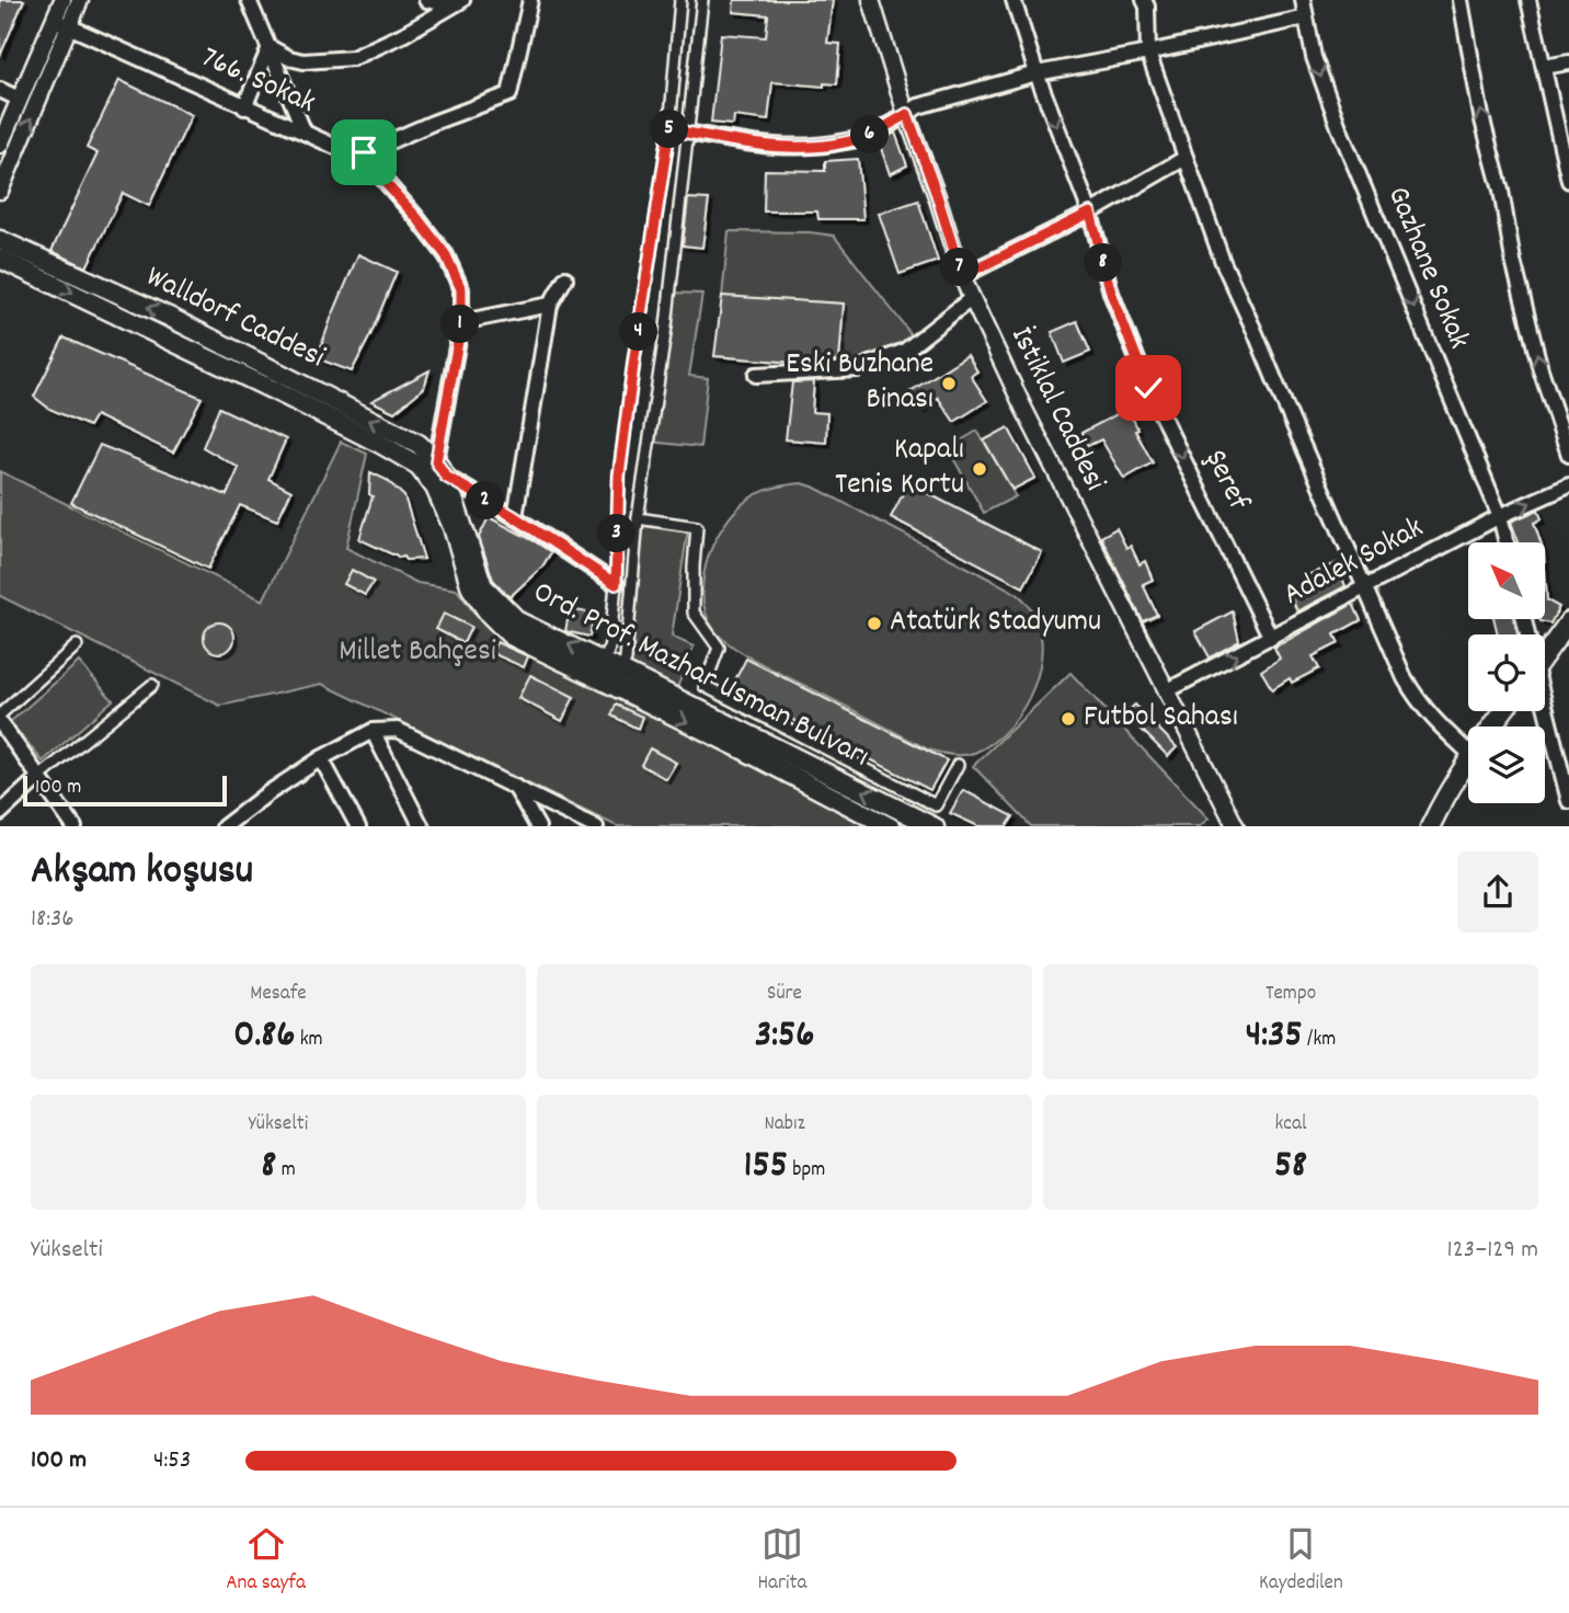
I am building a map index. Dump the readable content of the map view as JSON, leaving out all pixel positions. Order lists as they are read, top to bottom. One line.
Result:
{"streets":{"main road":["Walldorf Caddesi","Ord. Prof. Mazhar Usman Bulvarı"],"street":["766. Sokak","Gazhane Sokak","İstiklal Caddesi","Şeref","Adalek Sokak"]},"crossings":[["Gazhane Sokak","Adalek Sokak"],["Walldorf Caddesi","Ord. Prof. Mazhar Usman Bulvarı"],["İstiklal Caddesi","Adalek Sokak"],["Şeref","Adalek Sokak"]],"one_way":["Adalek Sokak"],"parks":["Millet Bahçesi"],"places":["Eski Buzhane Binası","Kapalı Tenis Kortu","Atatürk Stadyumu","Futbol Sahası"],"scale_bar":"100 m","north":"top left","page":{"pins":["5","6","8","7","1","4","2","3"],"scale":"100 m","heading":["Akşam koşusu","18:36"],"stats":[["Mesafe","0.86 km"],["Süre","3:56"],["Tempo","4:35 /km"],["Yükselti","8 m"],["Nabız","155 bpm"],["kcal","58"]],"chart":["Yükselti","123–129 m"],"list":[{"name":"100 m","note":"4:53"}],"tabs":["Ana sayfa","Harita","Kaydedilen"]}}
